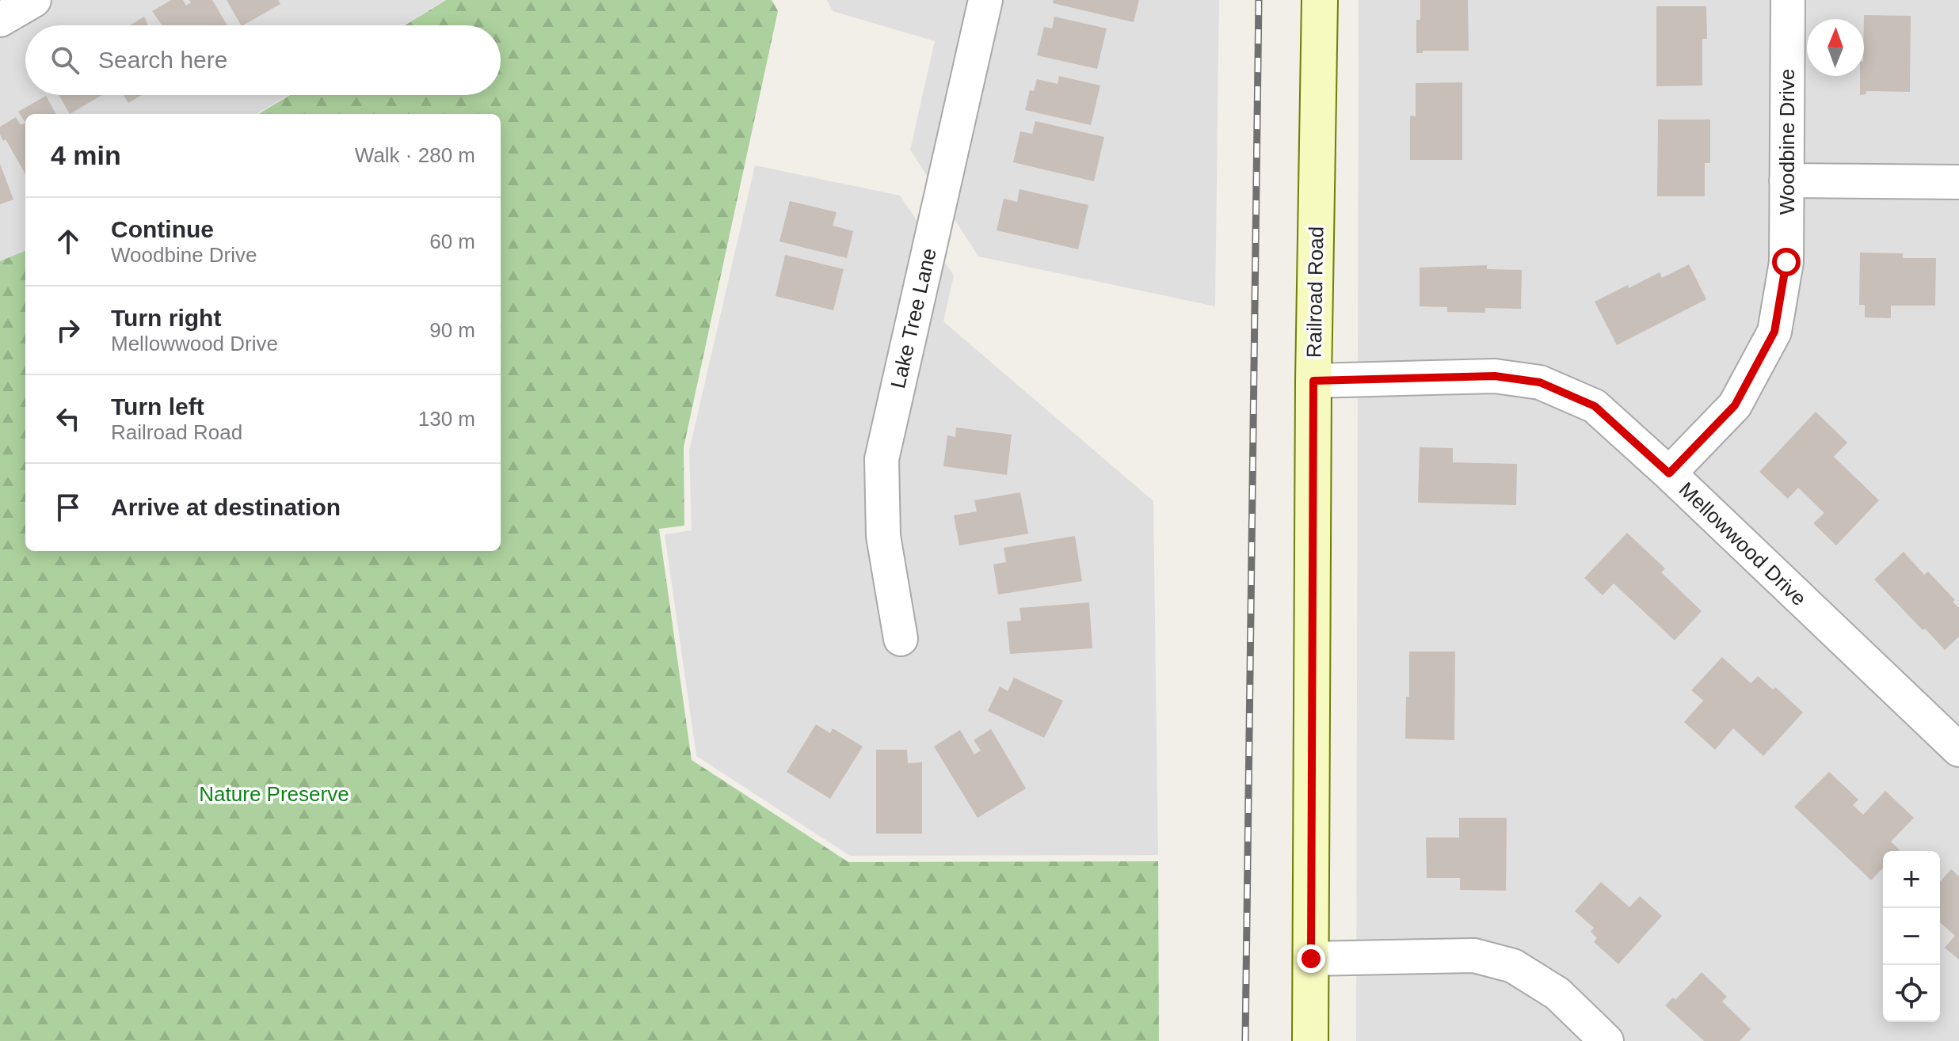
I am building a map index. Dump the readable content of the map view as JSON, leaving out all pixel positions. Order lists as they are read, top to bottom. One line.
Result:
{"streets":{"street":["Woodbine Drive","Railroad Road","Lake Tree Lane","Mellowwood Drive"]},"crossings":[["Woodbine Drive","Mellowwood Drive"],["Railroad Road","Mellowwood Drive"]],"parks":["Nature Preserve"],"north":"top","page":{"search":"Search here","heading":["4 min","Walk · 280 m"],"list":[["Continue","Woodbine Drive","60 m"],["Turn right","Mellowwood Drive","90 m"],["Turn left","Railroad Road","130 m"],"Arrive at destination"],"map_buttons":["+","−"]}}
